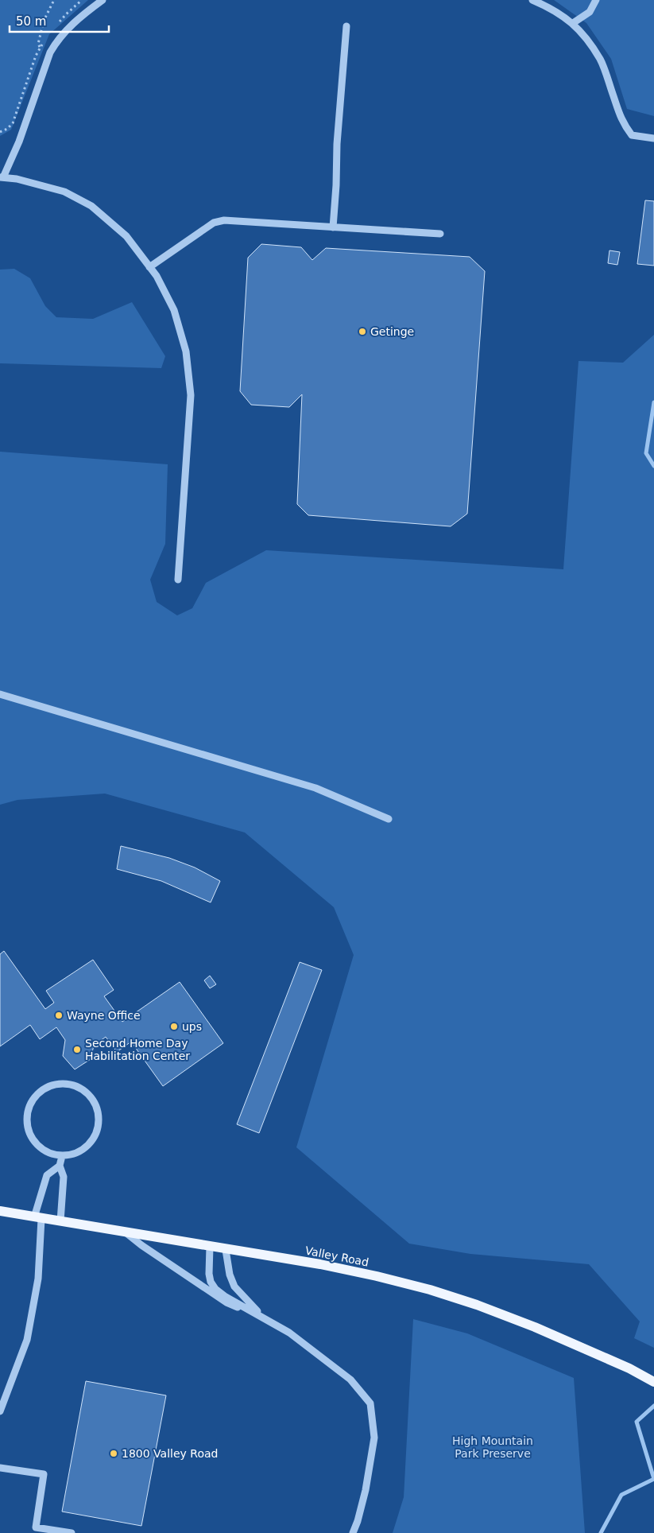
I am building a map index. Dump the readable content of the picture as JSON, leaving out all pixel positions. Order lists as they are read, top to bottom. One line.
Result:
{"streets":{"main road":["Valley Road"]},"parks":["High Mountain Park Preserve"],"places":["Getinge","Wayne Office","ups","Second Home Day Habilitation Center","1800 Valley Road"],"scale_bar":"50 m"}
